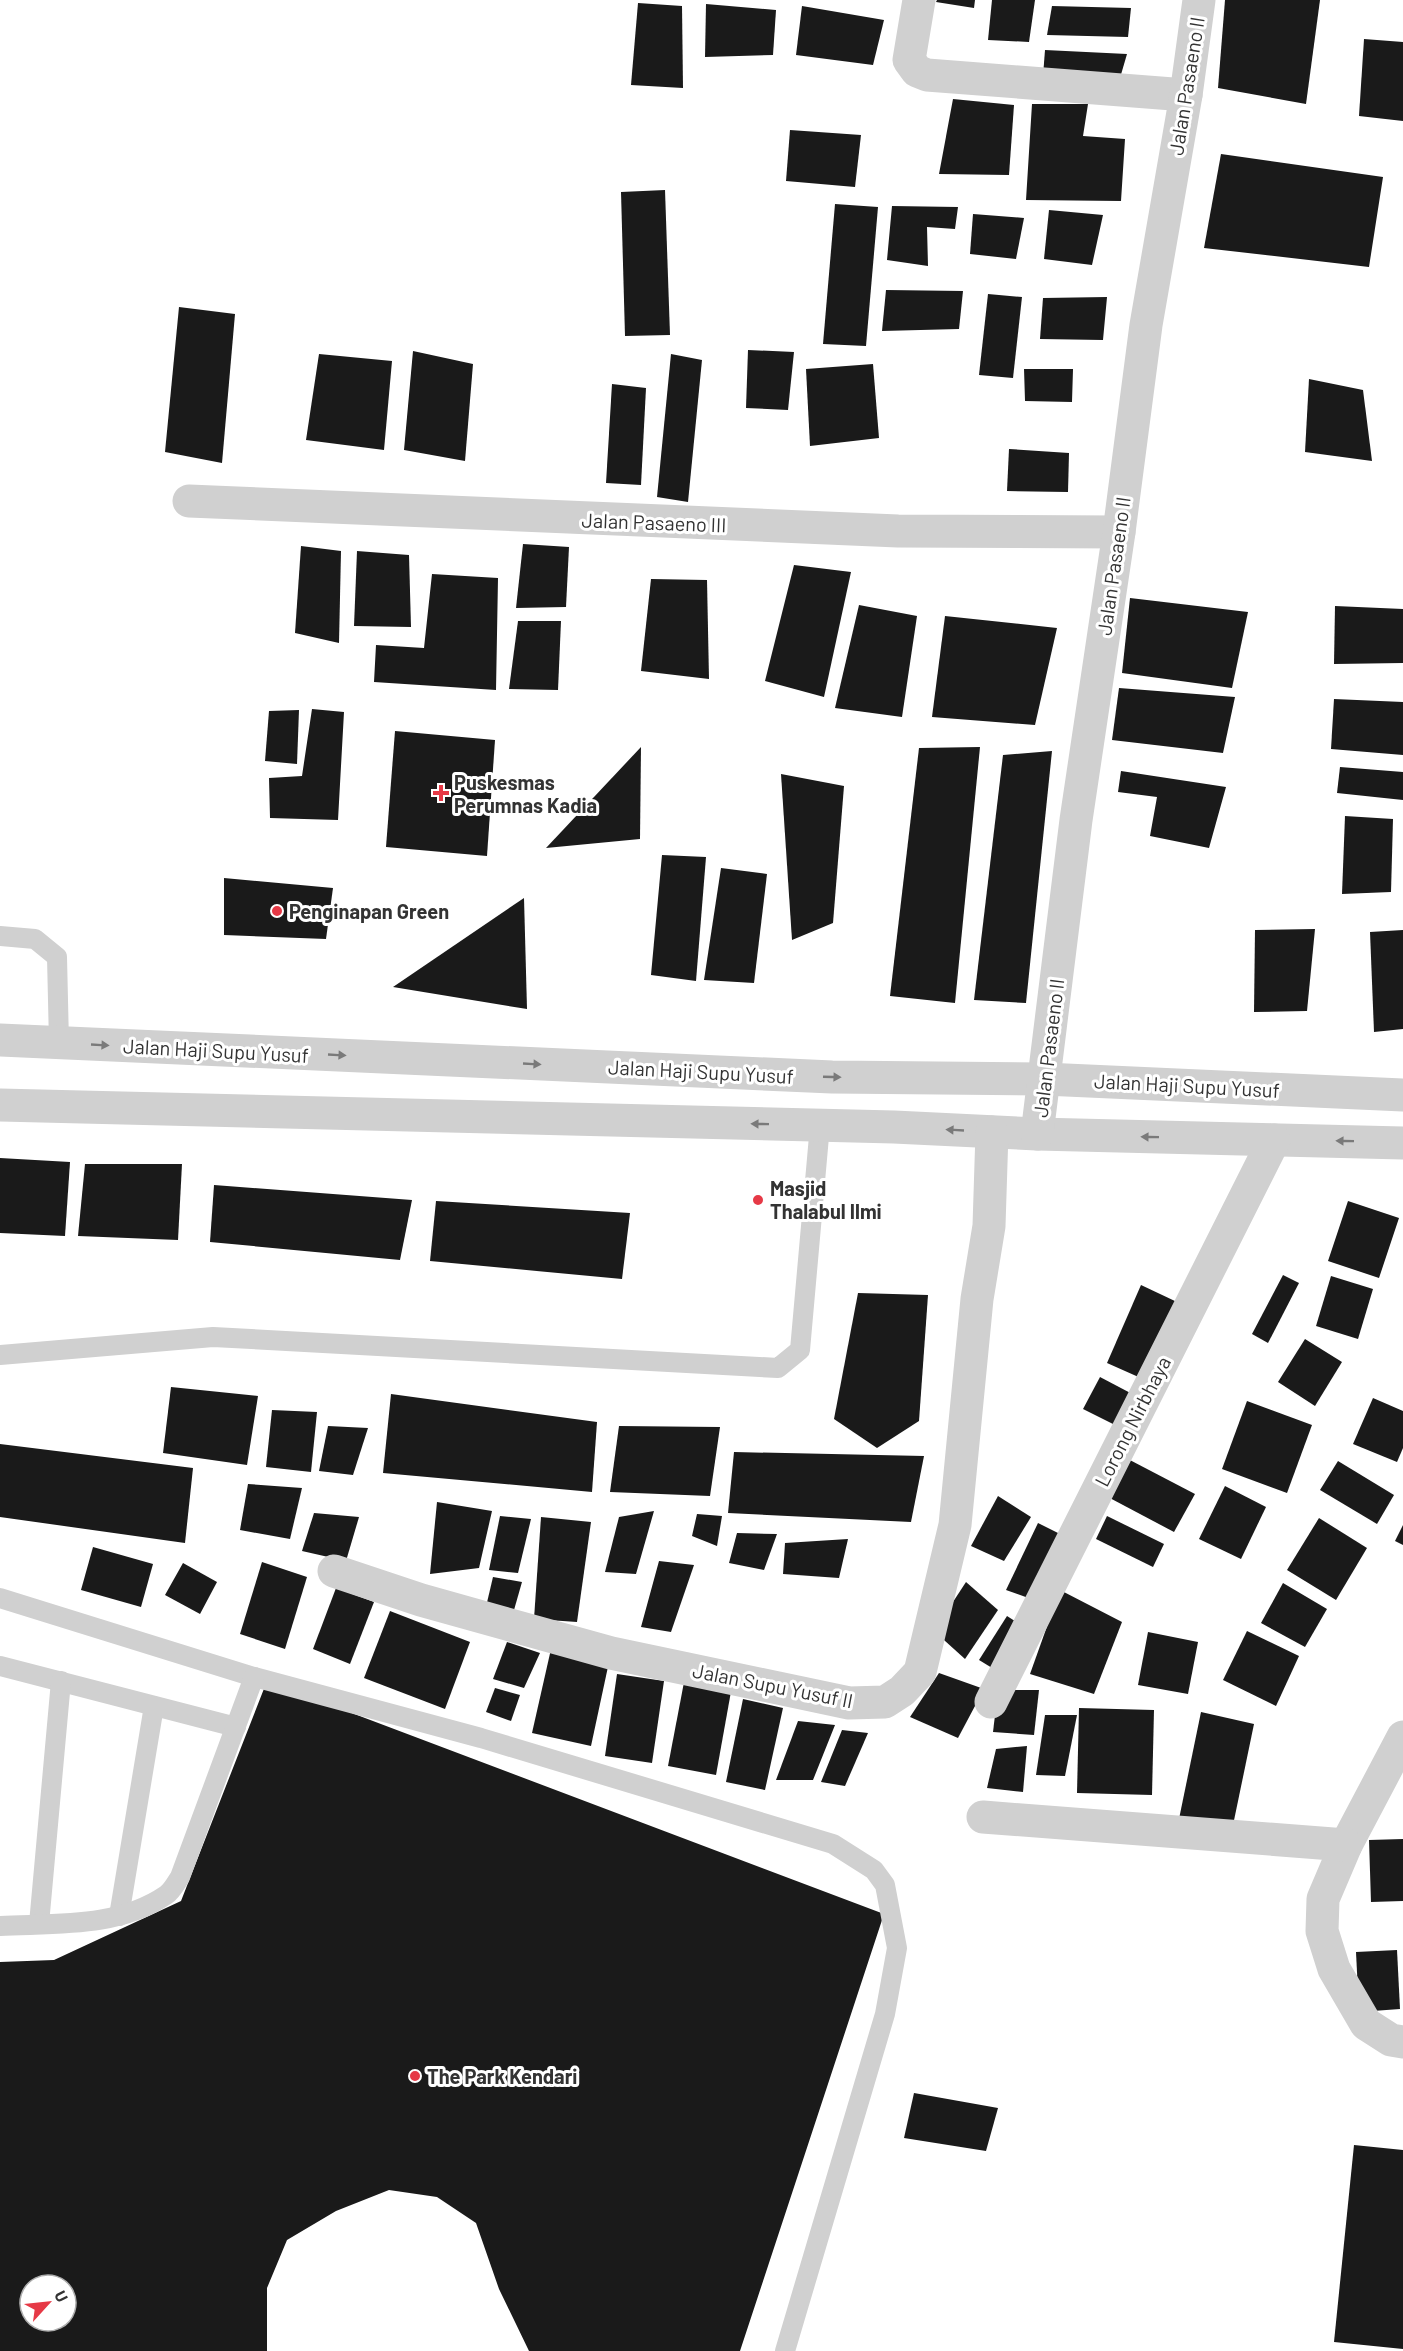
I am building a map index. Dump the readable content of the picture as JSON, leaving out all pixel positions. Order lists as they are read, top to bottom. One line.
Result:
{"streets":{"street":["Jalan Pasaeno II","Jalan Pasaeno III","Jalan Haji Supu Yusuf","Lorong Nirbhaya","Jalan Supu Yusuf II"]},"crossings":[["Jalan Pasaeno II","Jalan Pasaeno III"],["Jalan Pasaeno II","Jalan Haji Supu Yusuf"]],"places":{"health":["Puskesmas Perumnas Kadia"],"other":["Penginapan Green","Masjid Thalabul Ilmi","The Park Kendari"]},"north":"top right"}
